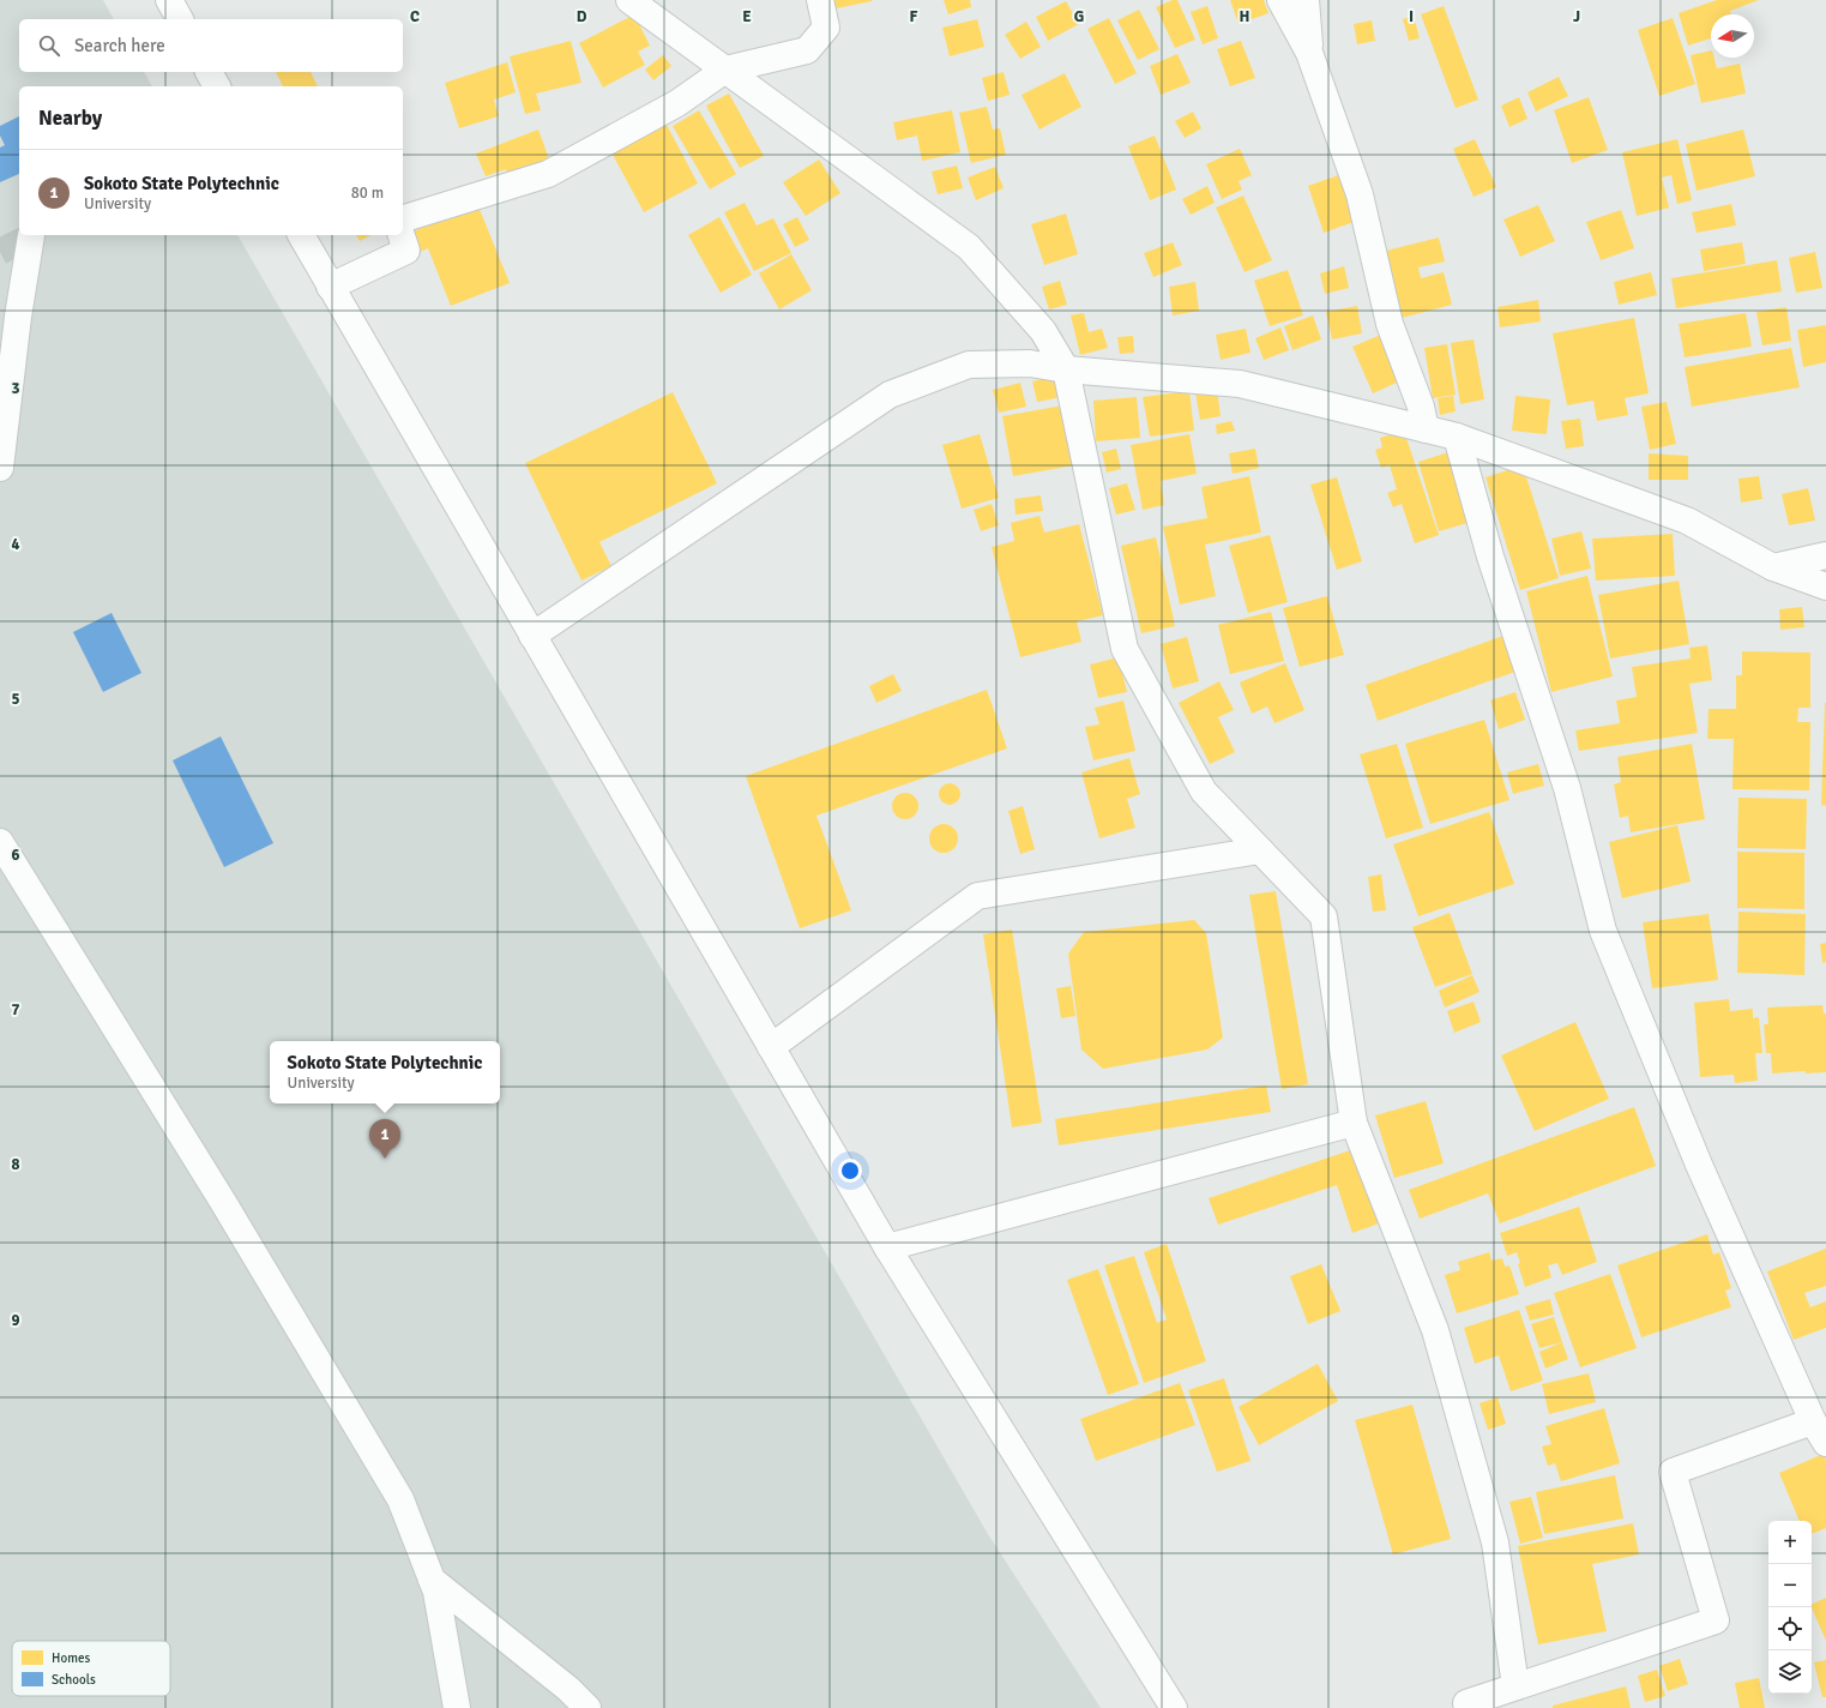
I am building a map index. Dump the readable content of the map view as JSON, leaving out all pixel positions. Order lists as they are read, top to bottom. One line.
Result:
{"legend":["Homes","Schools"],"north":"left","page":{"search":"Search here","heading":"Nearby","list":[{"mark":"1","name":"Sokoto State Polytechnic","note":"University","value":"80 m"}],"popup":["Sokoto State Polytechnic","University"],"pins":"1","map_buttons":["+","−"]},"grid":{"columns":["C","D","E","F","G","H","I","J"],"rows":["3","4","5","6","7","8","9"]}}
